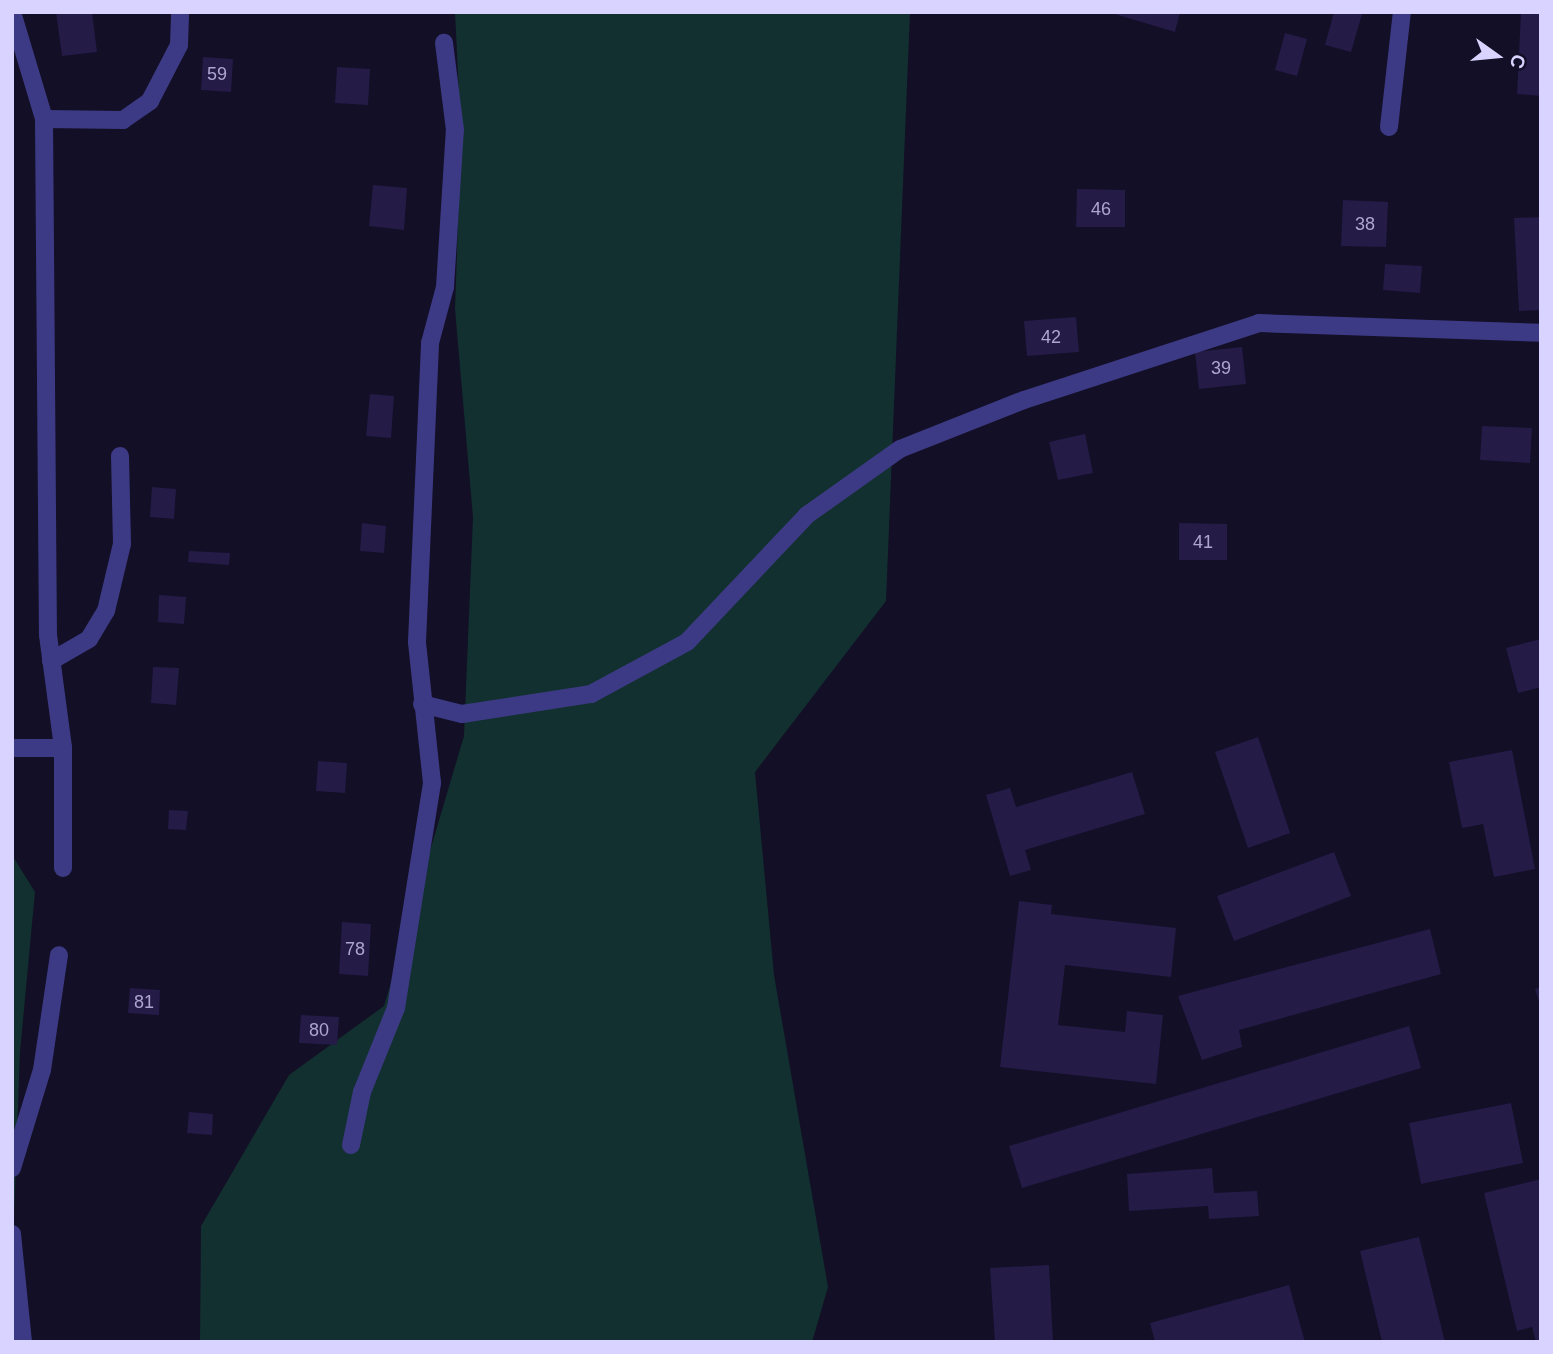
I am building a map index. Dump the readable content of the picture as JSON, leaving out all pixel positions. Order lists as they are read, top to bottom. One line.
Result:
{"house_numbers":["59","46","38","42","39","41","78","81","80"],"north":"right"}
